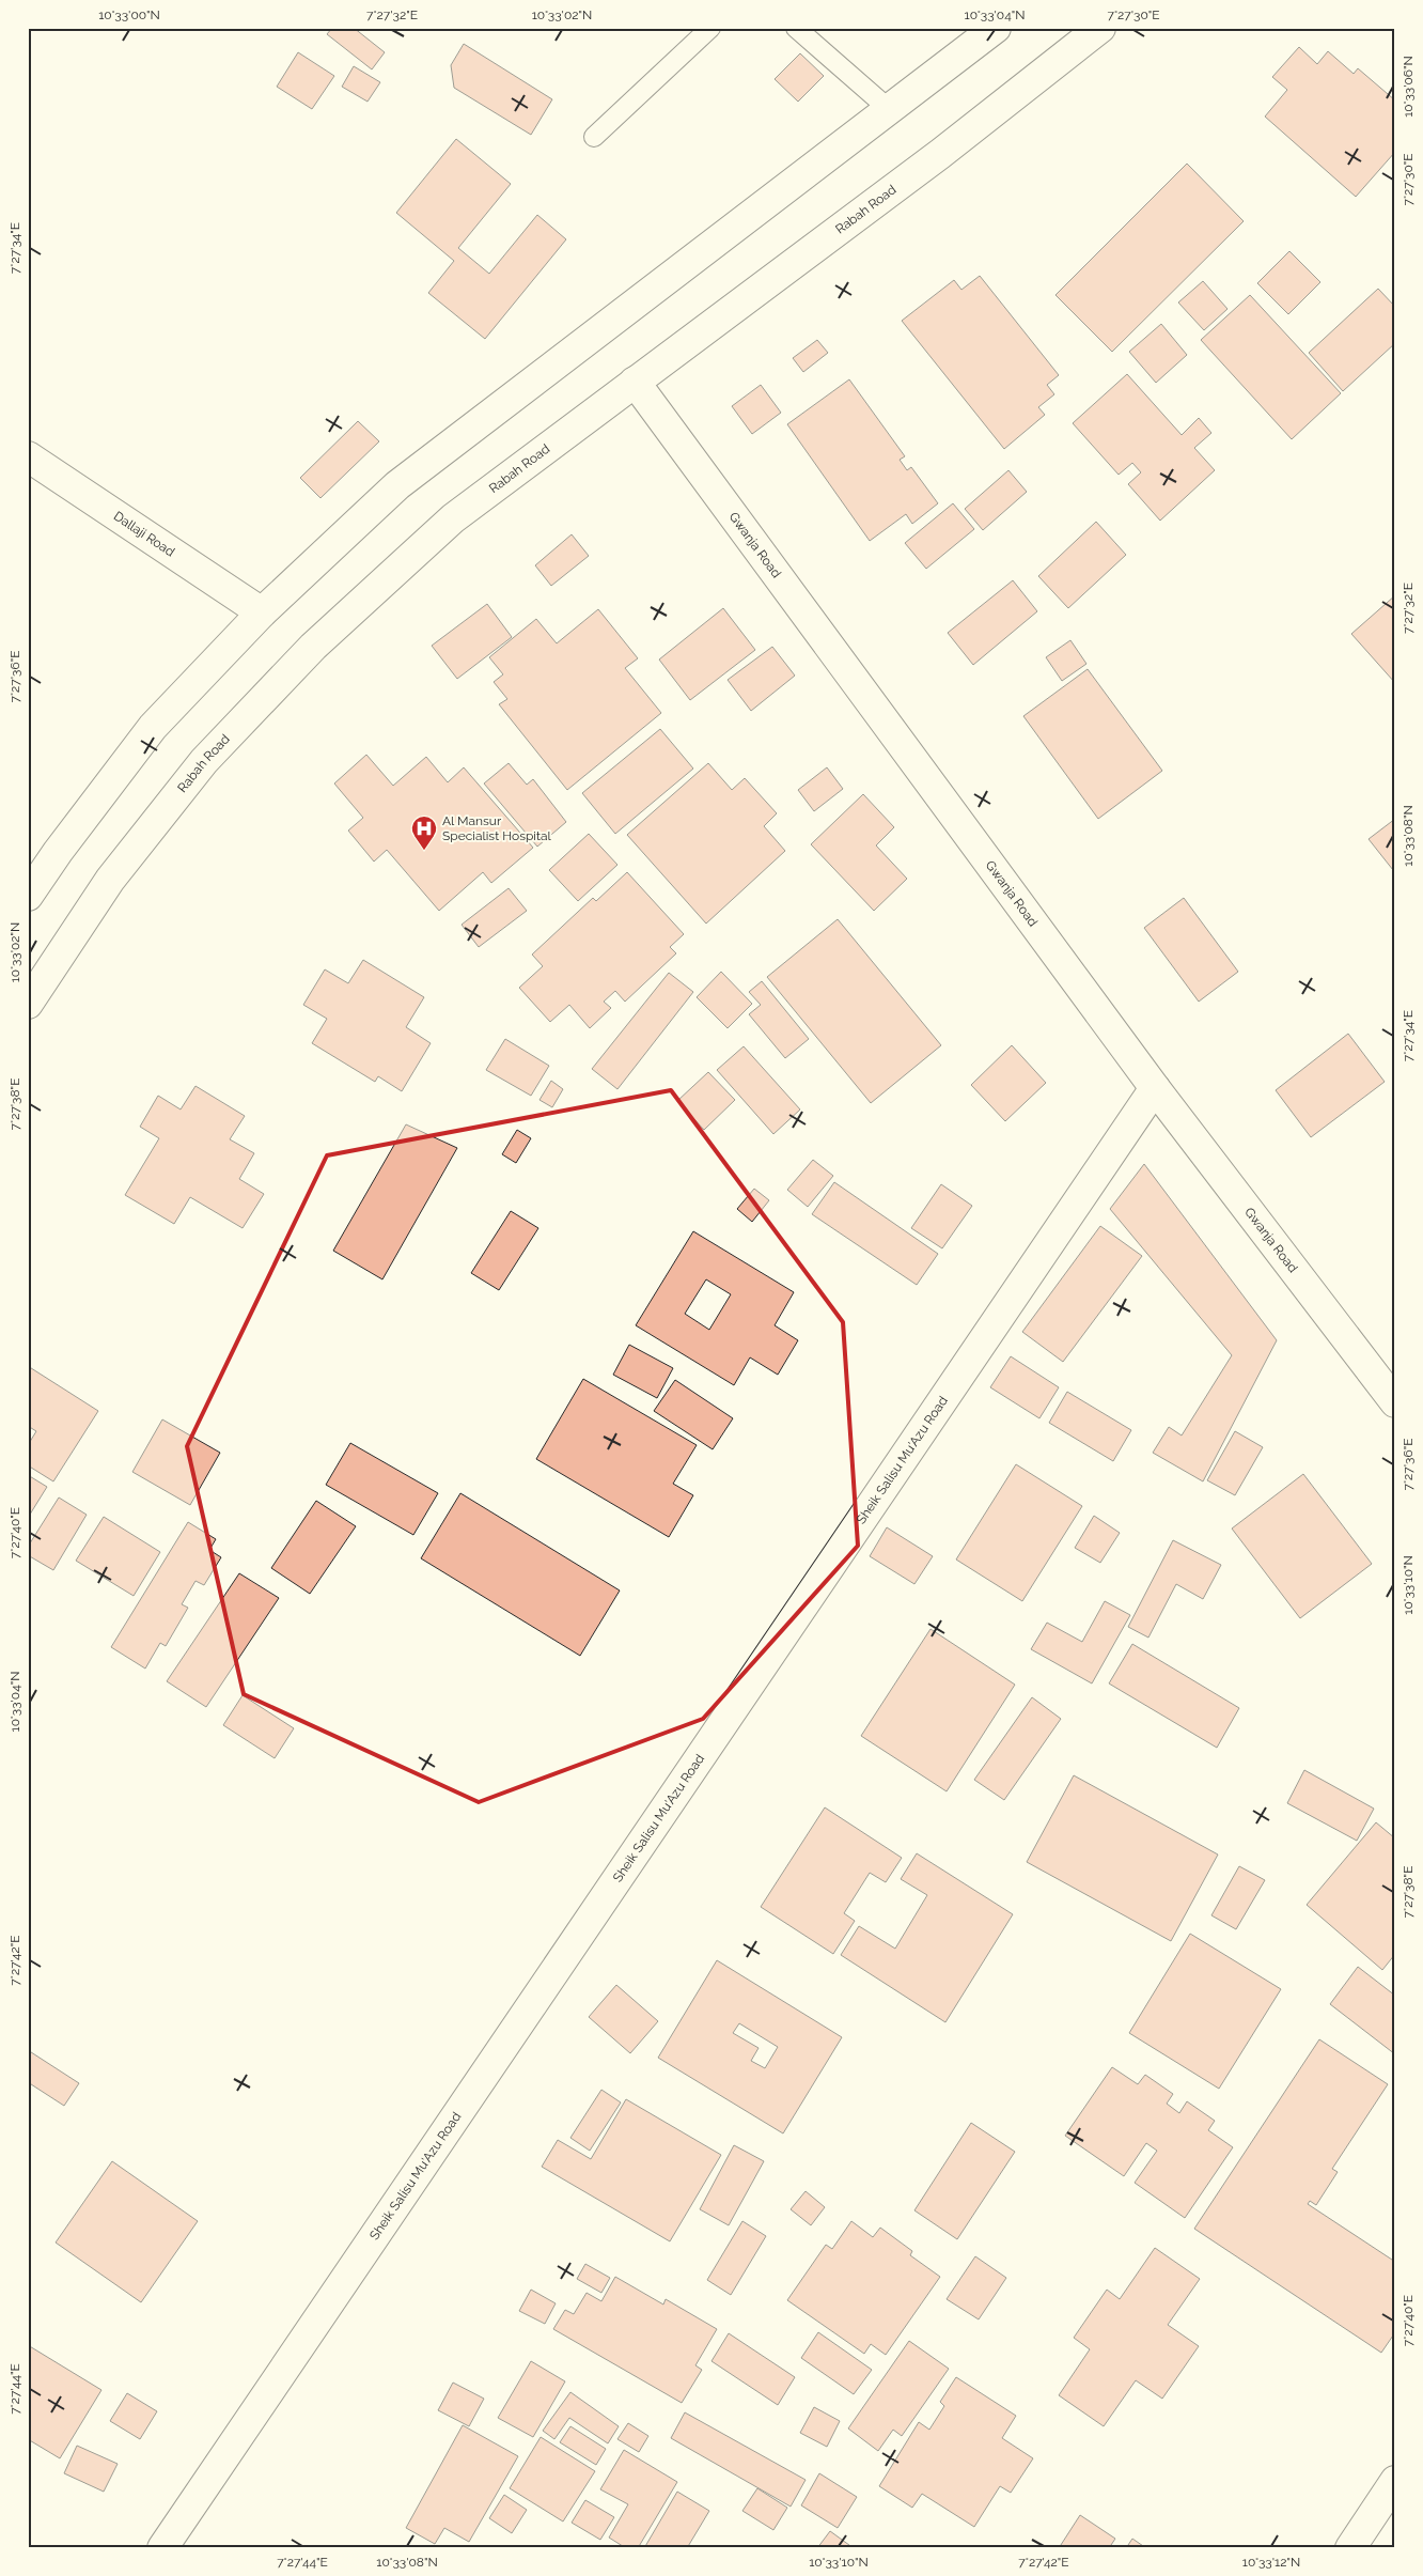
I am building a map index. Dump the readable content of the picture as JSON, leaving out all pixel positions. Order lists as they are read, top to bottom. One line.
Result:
{"streets":{"street":["Rabah Road","Dallaji Road","Gwanja Road","Sheik Salisu Mu'Azu Road"]},"crossings":[["Rabah Road","Gwanja Road"],["Gwanja Road","Sheik Salisu Mu'Azu Road"]],"places":{"hospital":["Al Mansur Specialist Hospital"]},"coordinates":["10°33'00\"N","7°27'32\"E","10°33'02\"N","10°33'04\"N","7°27'30\"E","10°33'06\"N","7°27'34\"E","7°27'36\"E","10°33'08\"N","7°27'38\"E","7°27'40\"E","10°33'10\"N","7°27'42\"E","7°27'44\"E","10°33'12\"N"]}
